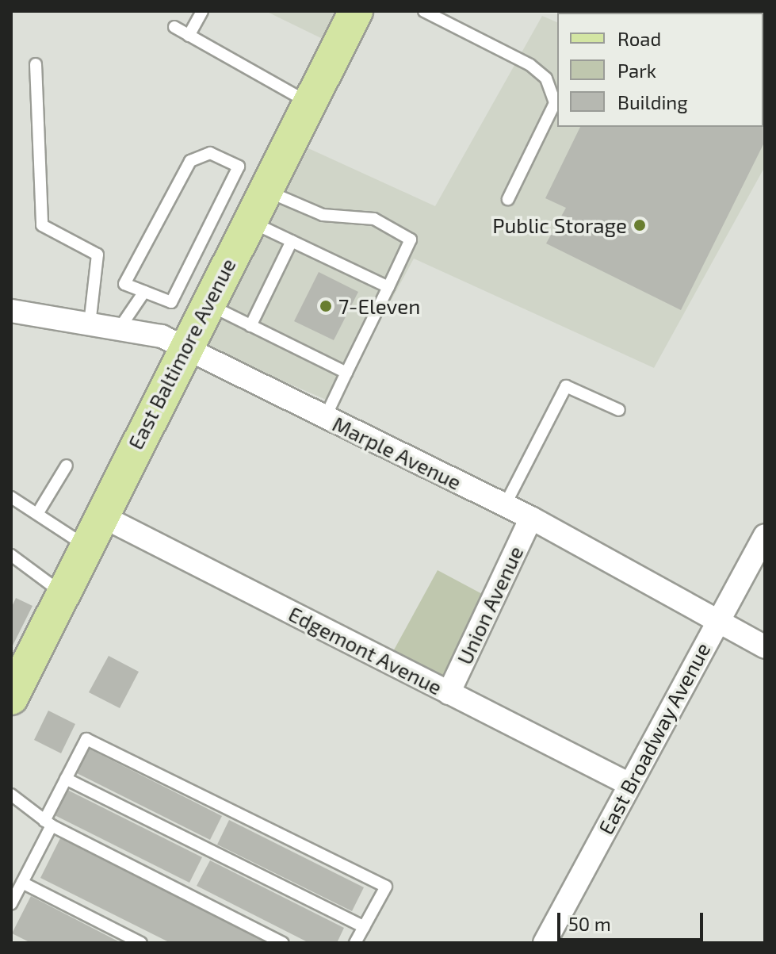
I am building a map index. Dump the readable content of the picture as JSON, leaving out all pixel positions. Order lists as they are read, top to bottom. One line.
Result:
{"streets":{"main road":["East Baltimore Avenue"],"street":["Marple Avenue","Union Avenue","Edgemont Avenue","East Broadway Avenue"]},"crossings":[["East Baltimore Avenue","Marple Avenue"],["East Baltimore Avenue","Edgemont Avenue"],["Marple Avenue","Union Avenue"],["Marple Avenue","East Broadway Avenue"],["Union Avenue","Edgemont Avenue"],["Edgemont Avenue","East Broadway Avenue"]],"places":["Public Storage","7-Eleven"],"legend":["Road","Park","Building"],"scale_bar":"50 m"}
